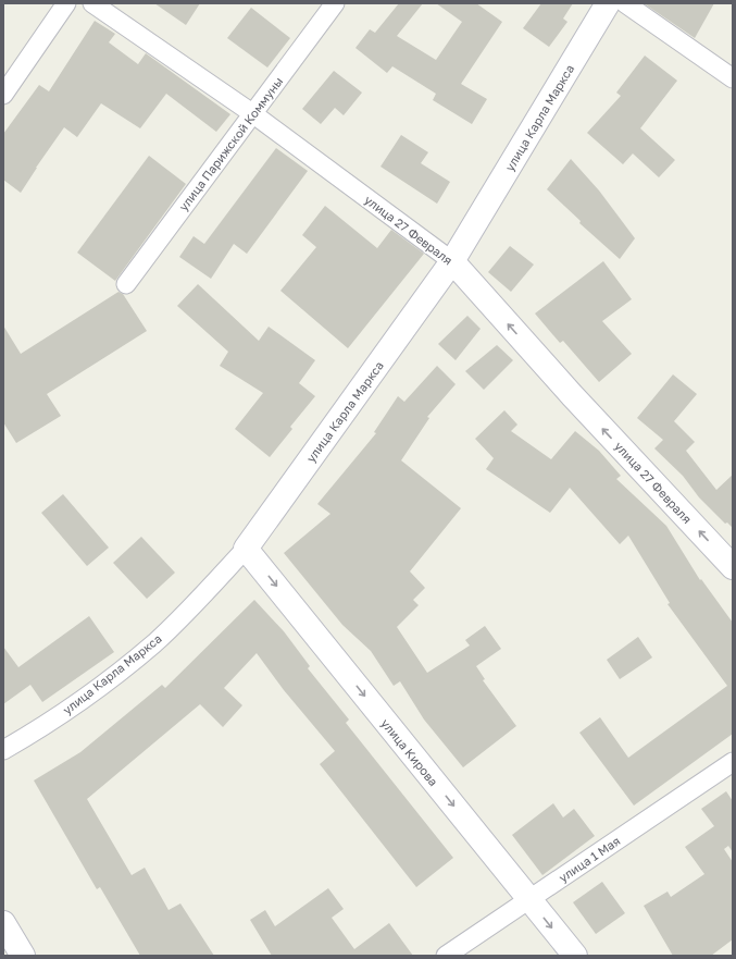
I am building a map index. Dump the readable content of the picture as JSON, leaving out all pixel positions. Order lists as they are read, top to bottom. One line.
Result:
{"streets":{"street":["улица Карла Маркса","улица Парижской Коммуны","улица 27 Февраля","улица Кирова","улица 1 Мая"]},"crossings":[["улица Карла Маркса","улица 27 Февраля"],["улица Карла Маркса","улица Кирова"],["улица Парижской Коммуны","улица 27 Февраля"],["улица Кирова","улица 1 Мая"]],"one_way":["улица 27 Февраля","улица Кирова"]}
